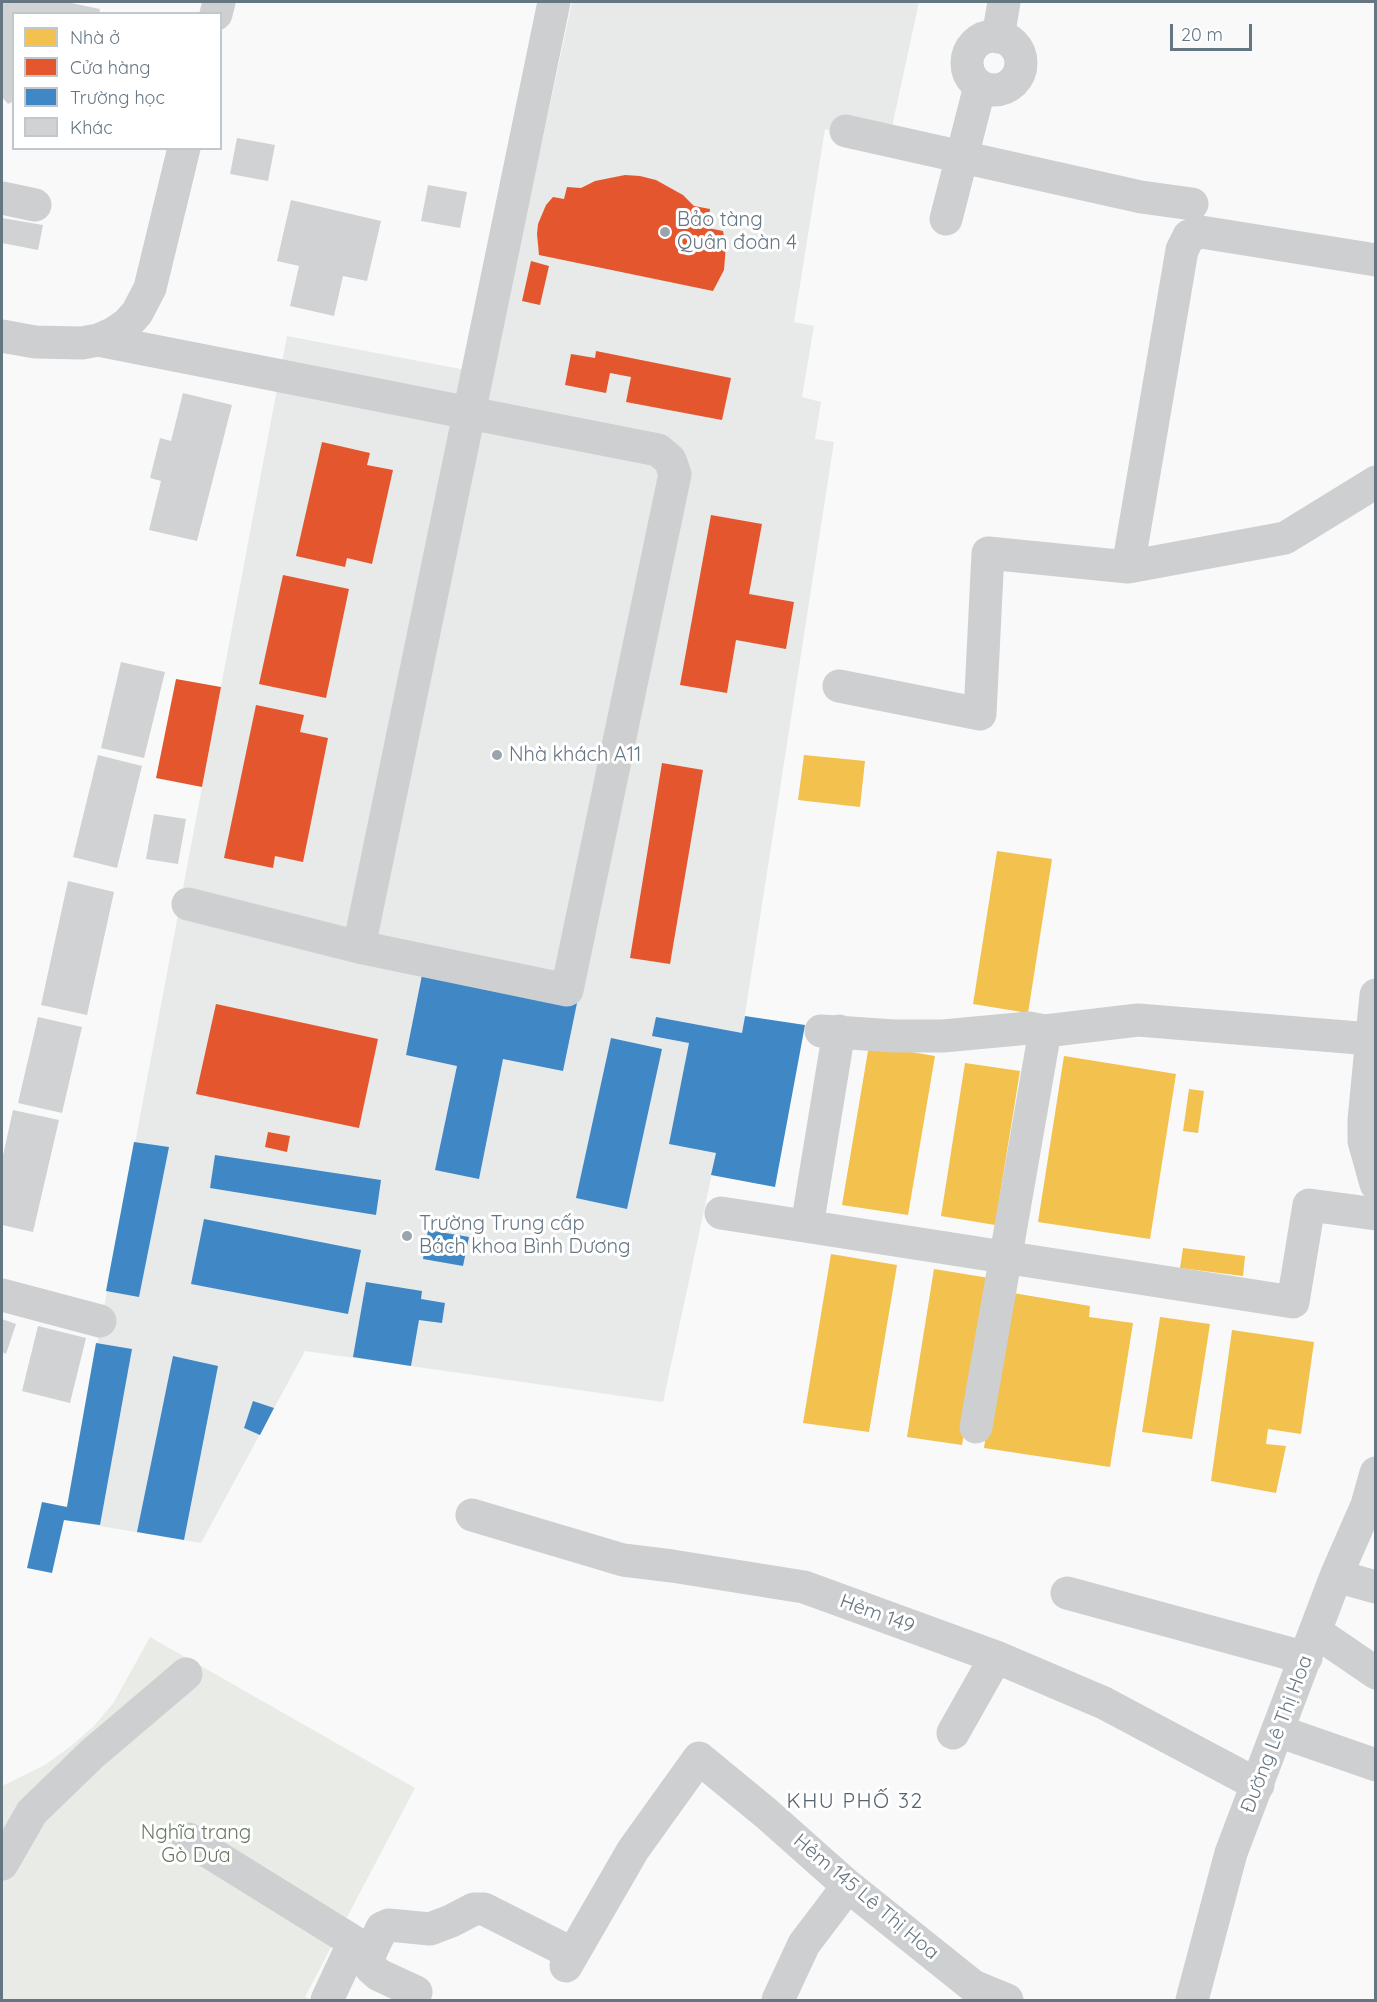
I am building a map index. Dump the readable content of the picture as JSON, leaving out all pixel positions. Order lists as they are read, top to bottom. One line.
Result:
{"streets":{"street":["Hẻm 149","Đường Lê Thị Hoa","Hẻm 145 Lê Thị Hoa"]},"crossings":[["Hẻm 149","Đường Lê Thị Hoa"]],"districts":["KHU PHỐ 32"],"parks":["Nghĩa trang Gò Dưa"],"places":["Bảo tàng Quân đoàn 4","Nhà khách A11","Trường Trung cấp Bách khoa Bình Dương"],"legend":["Nhà ở","Cửa hàng","Trường học","Khác"],"scale_bar":"20 m"}
